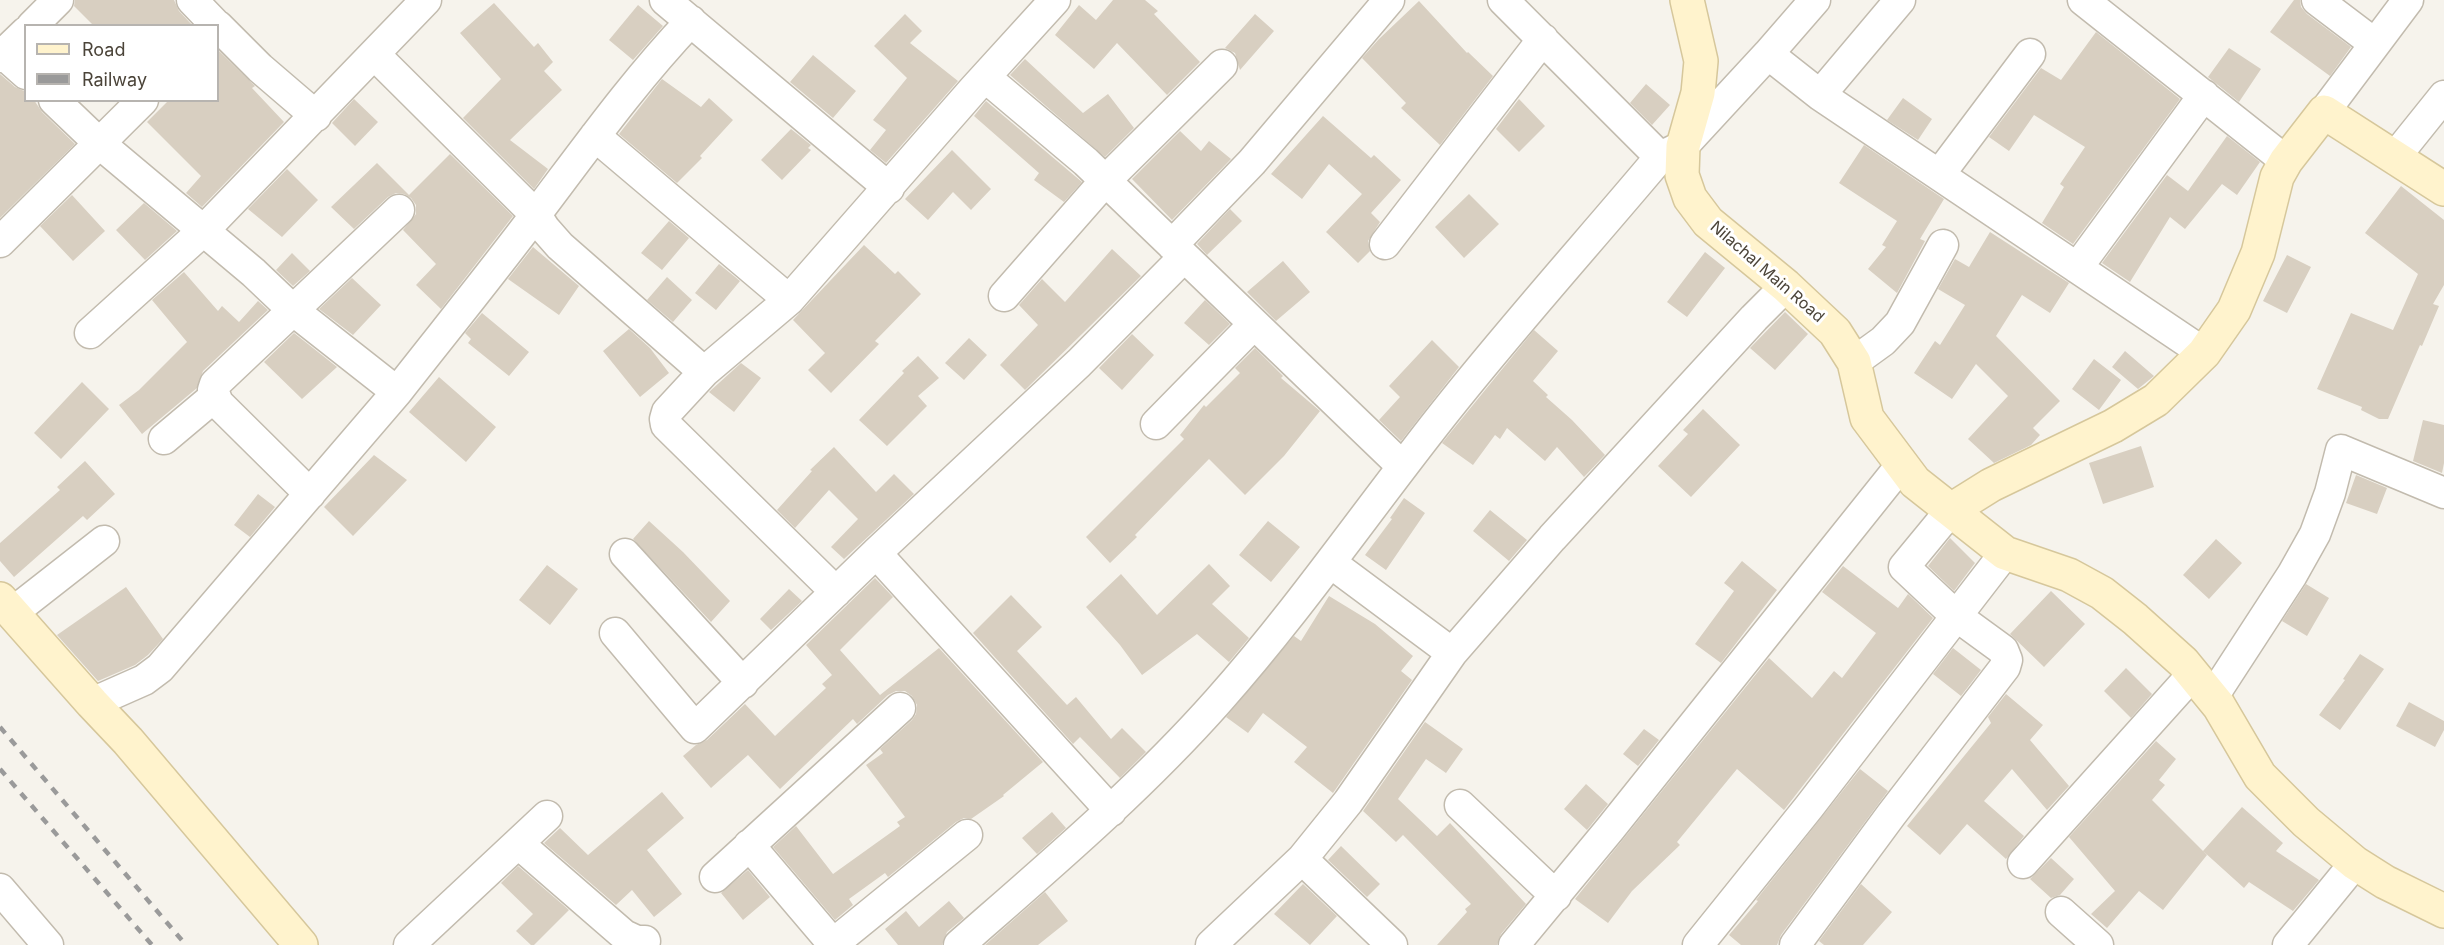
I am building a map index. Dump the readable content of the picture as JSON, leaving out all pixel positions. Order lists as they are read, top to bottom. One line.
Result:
{"streets":{"street":["Nilachal Main Road"]},"legend":["Road","Railway"]}
